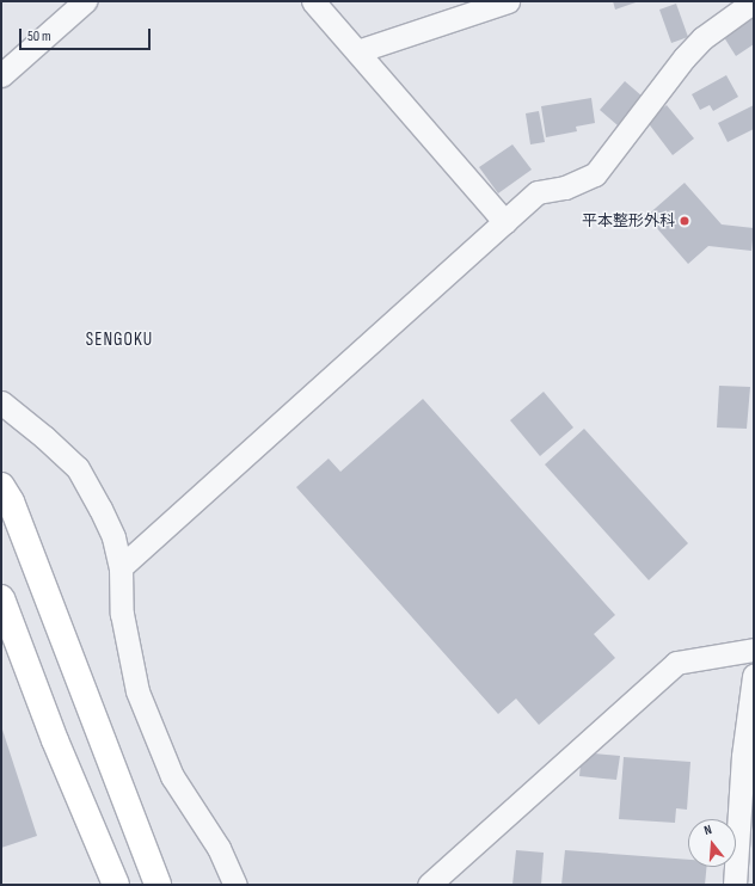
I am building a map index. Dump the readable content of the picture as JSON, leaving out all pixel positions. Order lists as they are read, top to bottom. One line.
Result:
{"districts":["SENGOKU"],"places":["平本整形外科"],"scale_bar":"50 m","north":"top"}
